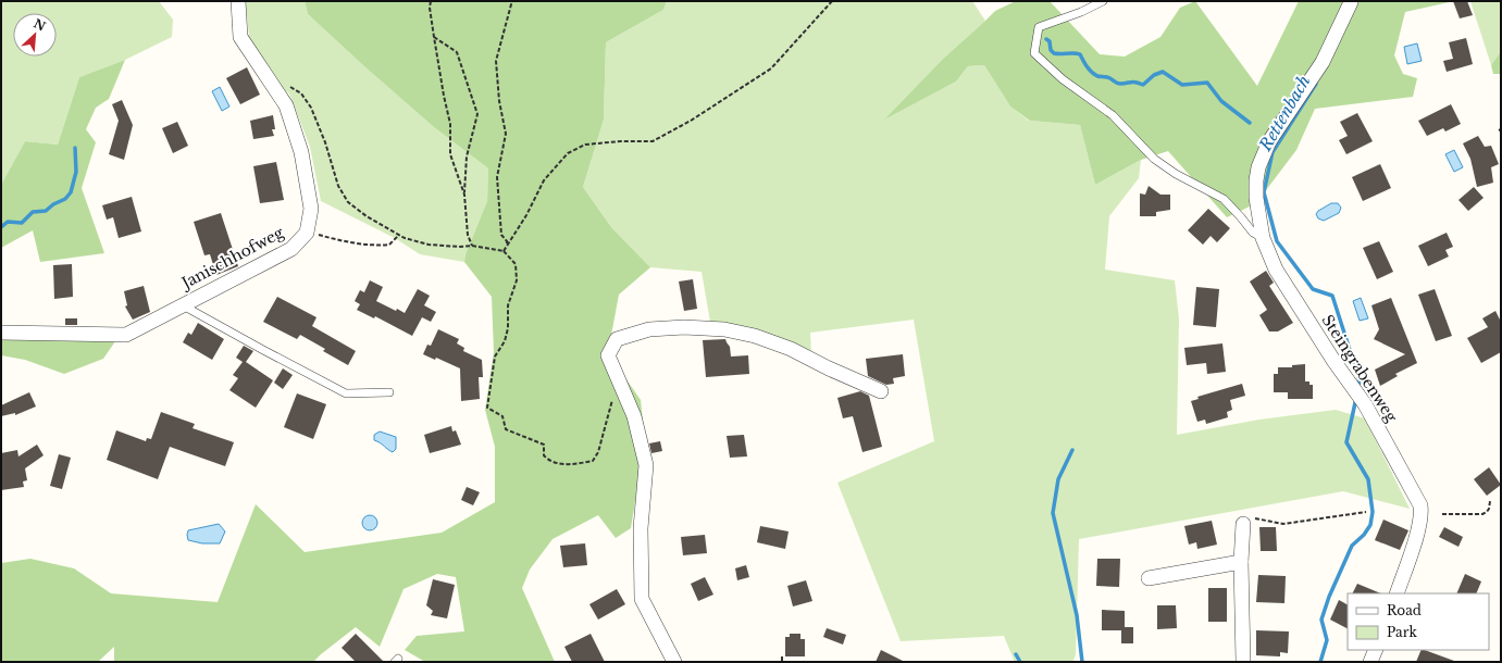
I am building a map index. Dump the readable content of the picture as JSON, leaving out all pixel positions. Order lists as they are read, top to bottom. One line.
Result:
{"streets":{"street":["Janischhofweg","Steingrabenweg"]},"water":["Rettenbach"],"legend":["Road","Park"],"north":"top right"}
